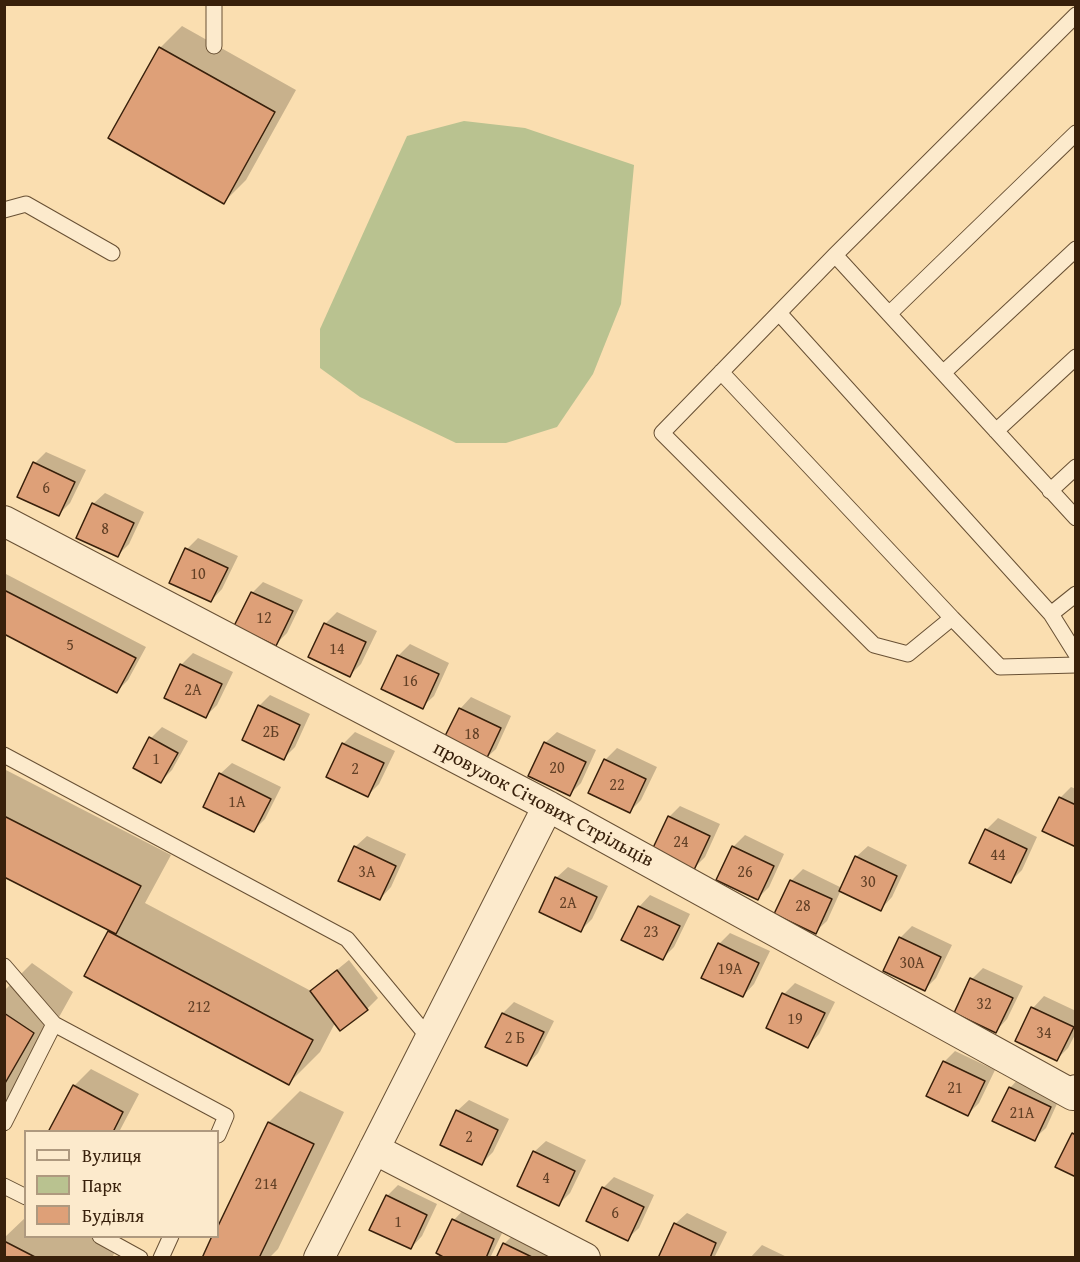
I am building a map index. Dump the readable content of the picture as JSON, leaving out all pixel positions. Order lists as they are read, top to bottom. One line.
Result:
{"streets":{"street":["провулок Січових Стрільців"]},"house_numbers":["6","8","10","12","5","14","16","2А","2Б","18","1","20","2","22","1А","24","44","3А","26","30","2А","28","23","30А","19А","32","212","19","34","2 Б","21","21А","2","4","214","6","1"],"legend":["Вулиця","Парк","Будівля"]}
